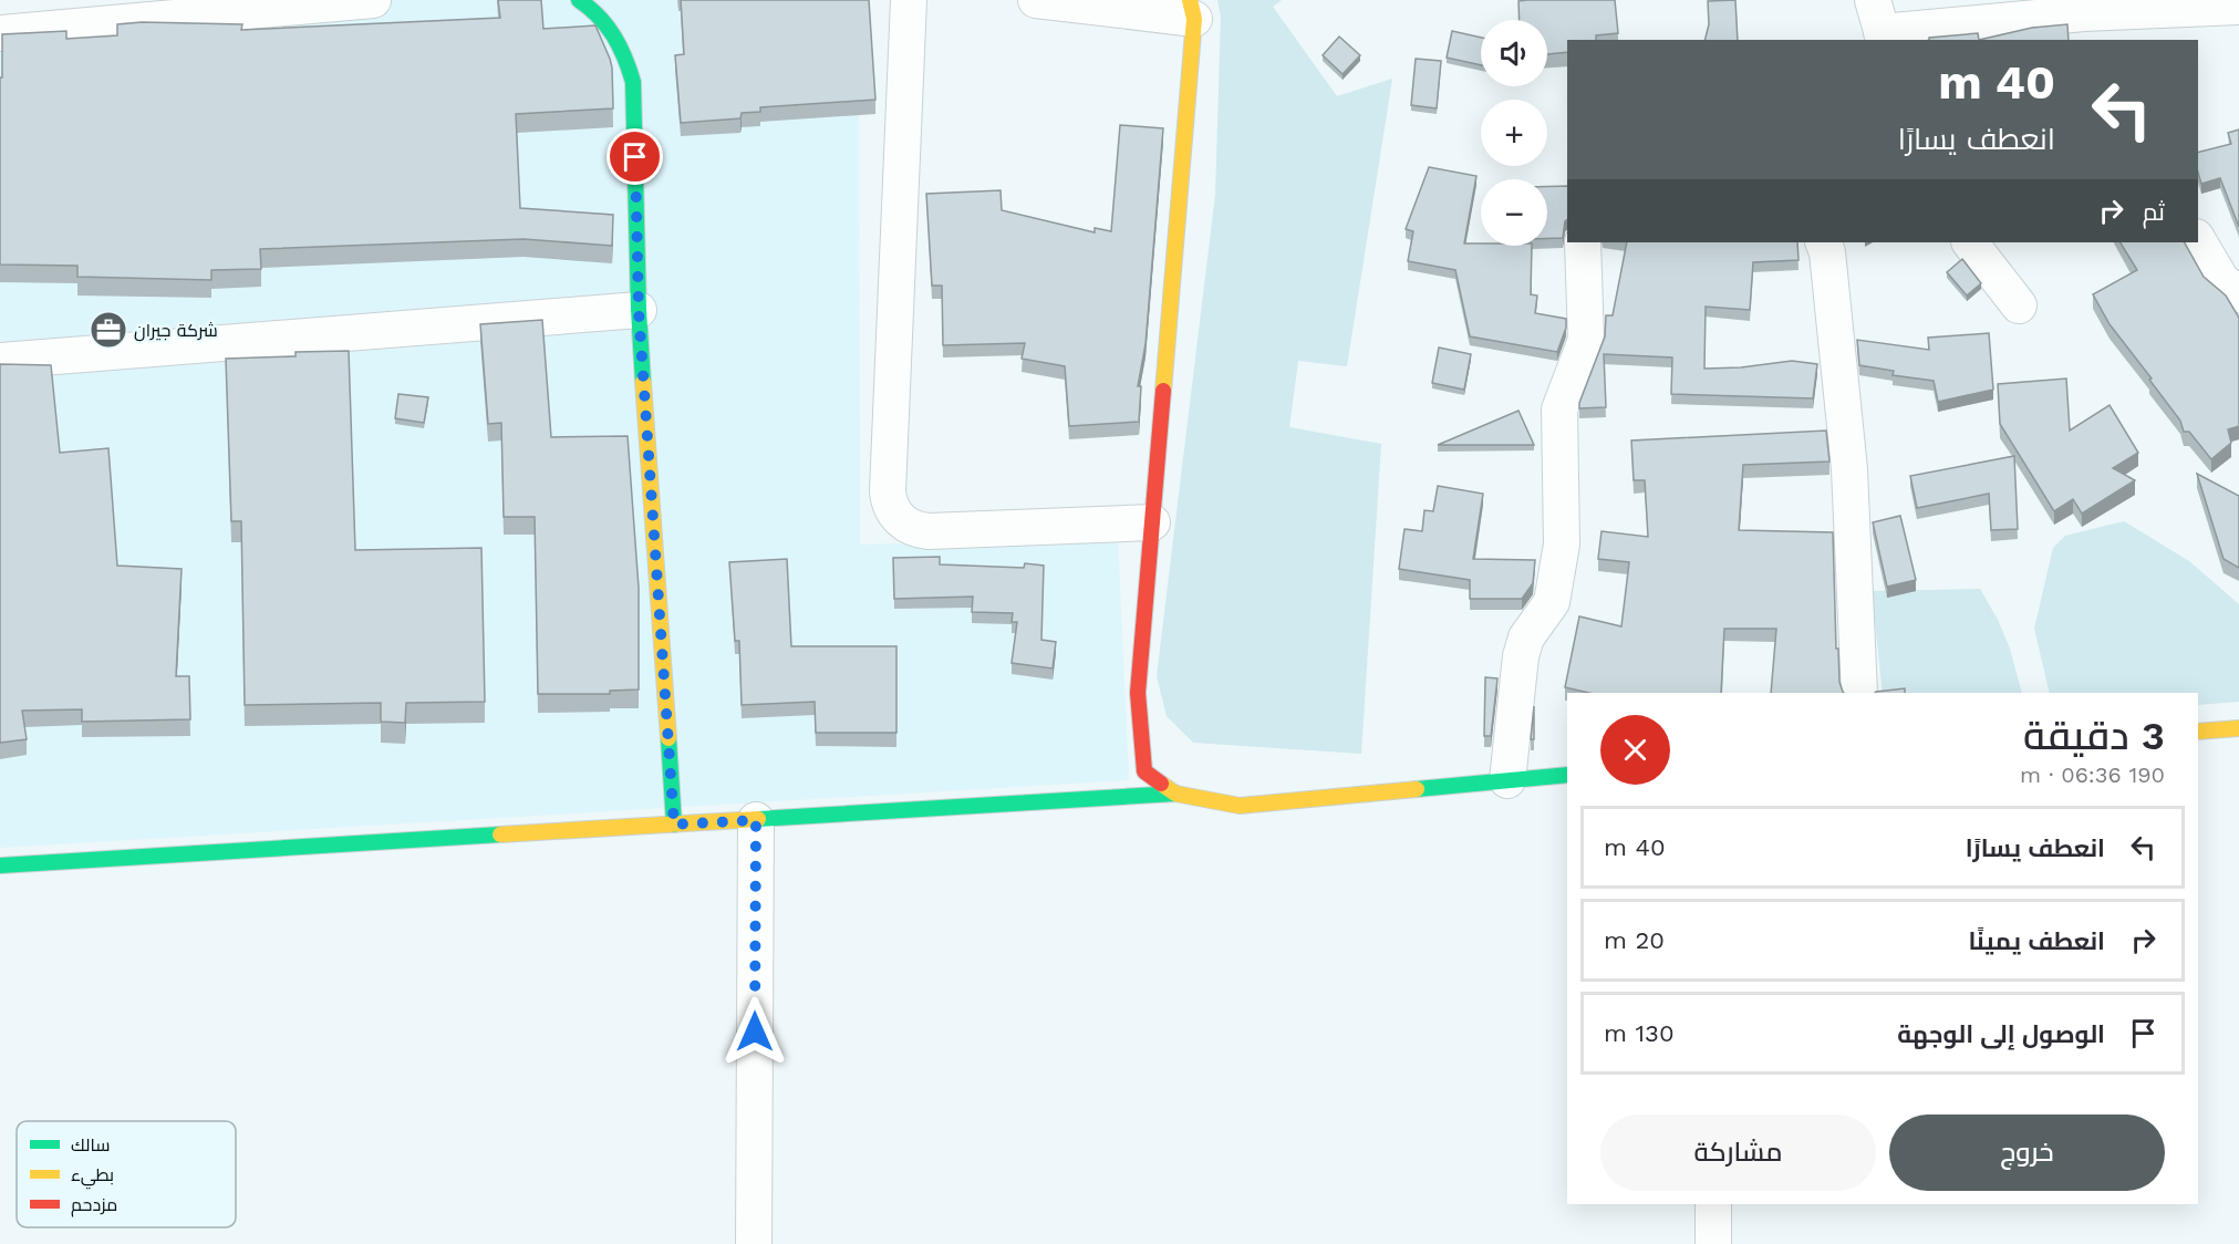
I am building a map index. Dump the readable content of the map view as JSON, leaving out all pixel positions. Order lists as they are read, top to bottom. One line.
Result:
{"places":{"office":["شركة جيران"]},"legend":["سالك","بطيء","مزدحم"],"page":{"map_buttons":["+","−"],"turn":["40 m","انعطف يسارًا"],"then":"ثم","heading":["3 دقيقة","190 m · 06:36"],"list":[{"name":"انعطف يسارًا","value":"40 m"},{"name":"انعطف يمينًا","value":"20 m"},{"name":"الوصول إلى الوجهة","value":"130 m"}],"buttons":["خروج","مشاركة"]}}
